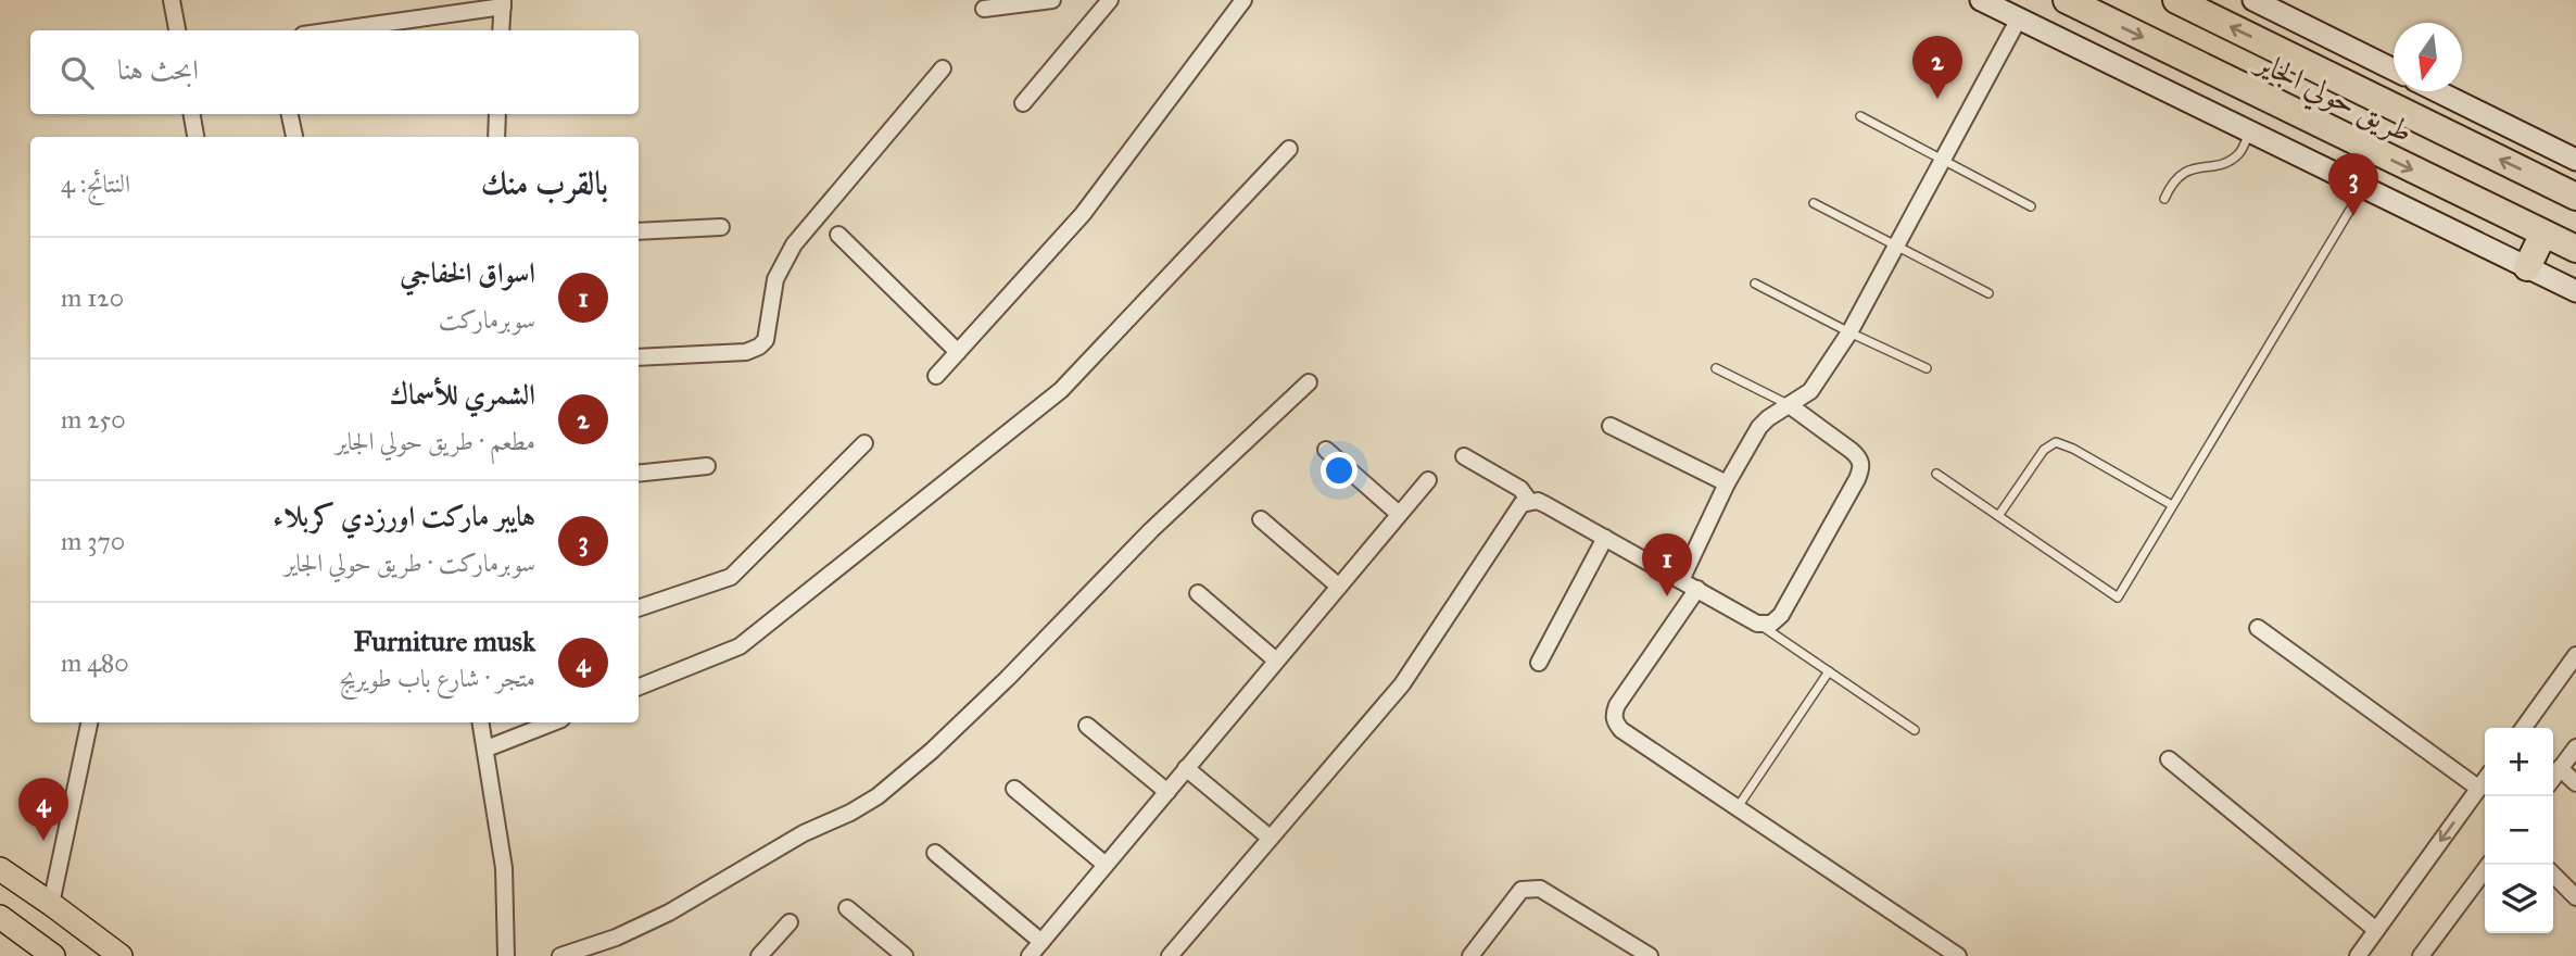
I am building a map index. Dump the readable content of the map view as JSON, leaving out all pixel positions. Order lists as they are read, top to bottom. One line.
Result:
{"streets":{"highway":["طريق حولي الجاير"]},"north":"bottom","page":{"search":"ابحث هنا","pins":["2","3","1","4"],"heading":["بالقرب منك","النتائج: 4"],"list":[{"mark":"1","name":"اسواق الخفاجي","note":"سوبرماركت","value":"120 m"},{"mark":"2","name":"الشمري للأسماك","note":"مطعم · طريق حولي الجاير","value":"250 m"},{"mark":"3","name":"هايبر ماركت اورزدي كربلاء","note":"سوبرماركت · طريق حولي الجاير","value":"370 m"},{"mark":"4","name":"Furniture musk","note":"متجر · شارع باب طويريج","value":"480 m"}],"map_buttons":["+","−"]}}
